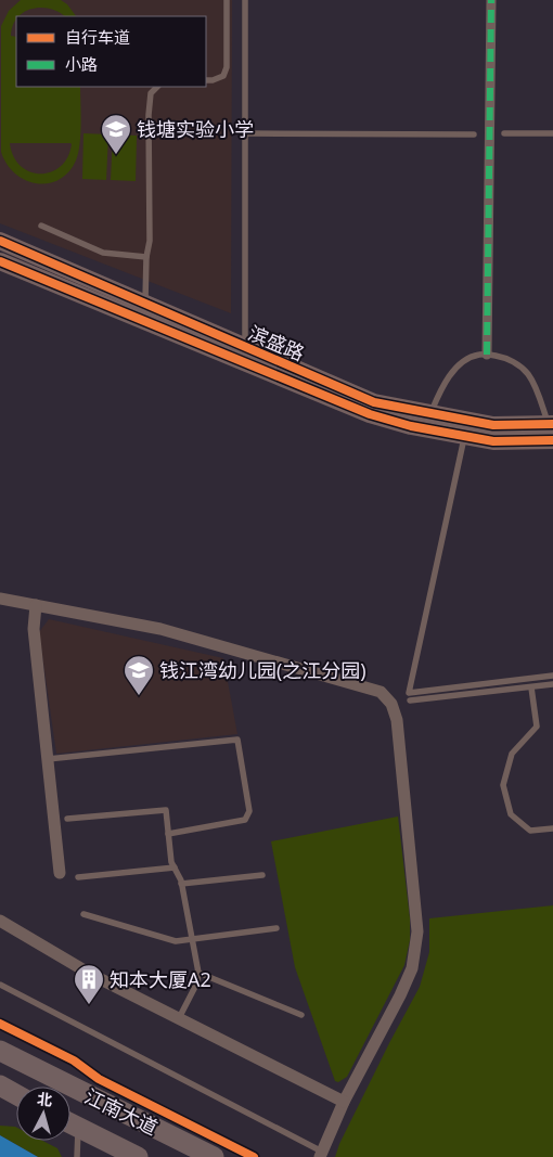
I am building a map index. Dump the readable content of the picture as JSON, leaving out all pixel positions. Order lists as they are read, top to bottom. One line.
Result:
{"streets":{"main road":["滨盛路","江南大道"]},"places":{"school or university":["钱塘实验小学","钱江湾幼儿园(之江分园)"],"building":["知本大厦A2"]},"legend":["自行车道","小路"],"north":"top"}
